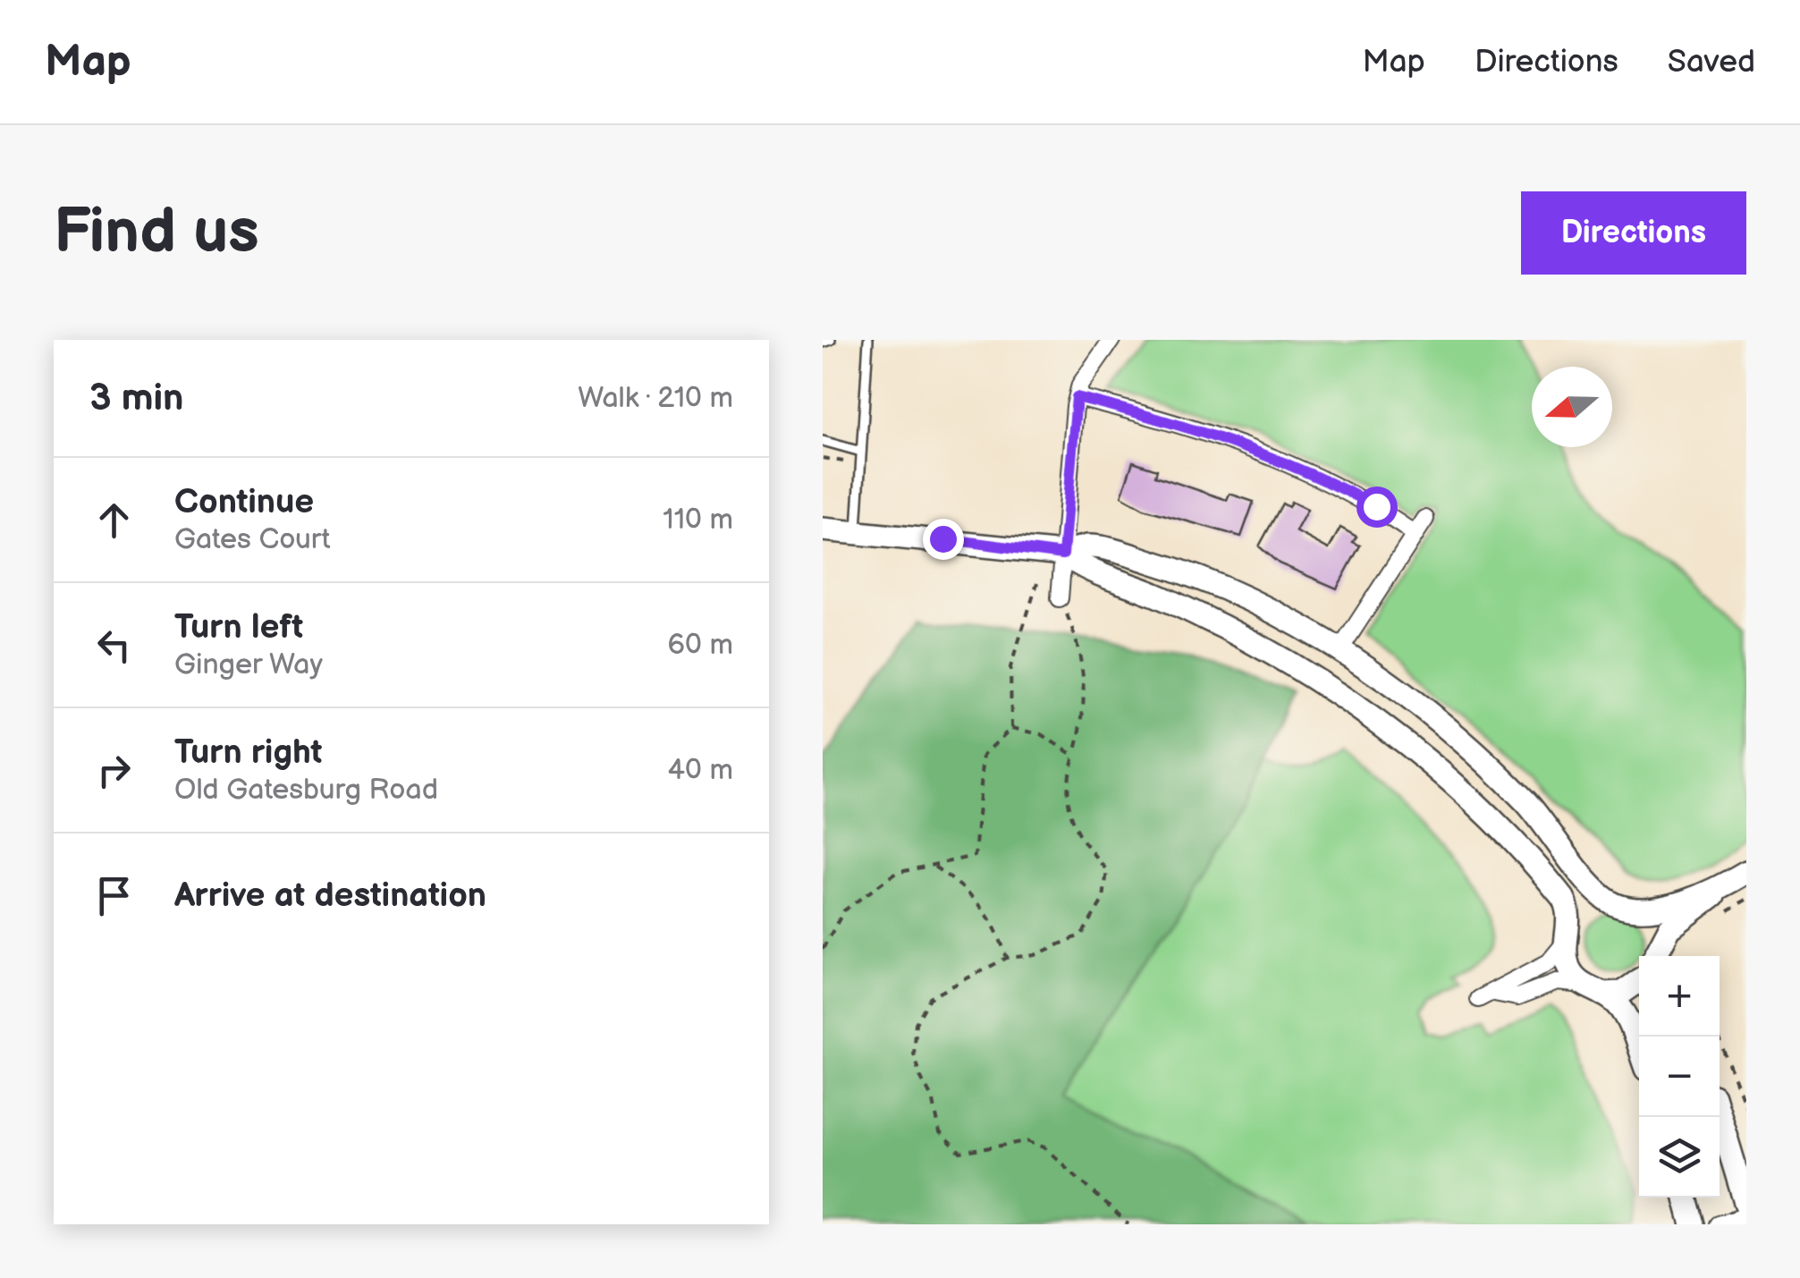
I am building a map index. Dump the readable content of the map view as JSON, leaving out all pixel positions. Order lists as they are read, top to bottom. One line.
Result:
{"north":"left","page":{"header":"Map","nav":["Map","Directions","Saved"],"buttons":"Directions","title":"Find us","heading":["3 min","Walk · 210 m"],"list":[["Continue","Gates Court","110 m"],["Turn left","Ginger Way","60 m"],["Turn right","Old Gatesburg Road","40 m"],"Arrive at destination"],"map_buttons":["+","−"]}}
